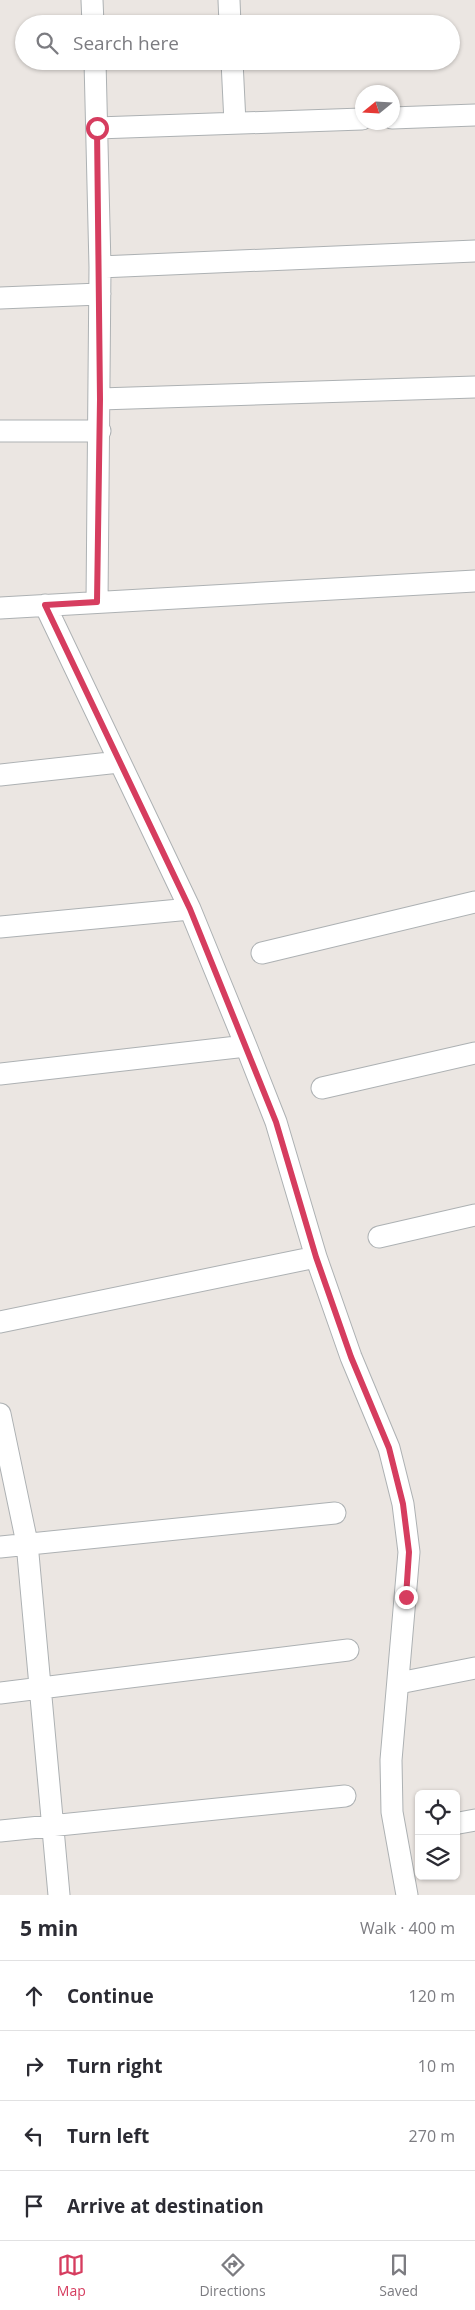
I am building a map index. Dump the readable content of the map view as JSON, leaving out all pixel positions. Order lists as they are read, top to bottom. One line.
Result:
{"north":"left","page":{"search":"Search here","heading":["5 min","Walk · 400 m"],"list":[["Continue","120 m"],["Turn right","10 m"],["Turn left","270 m"],"Arrive at destination"],"nav":["Map","Directions","Saved"]}}
